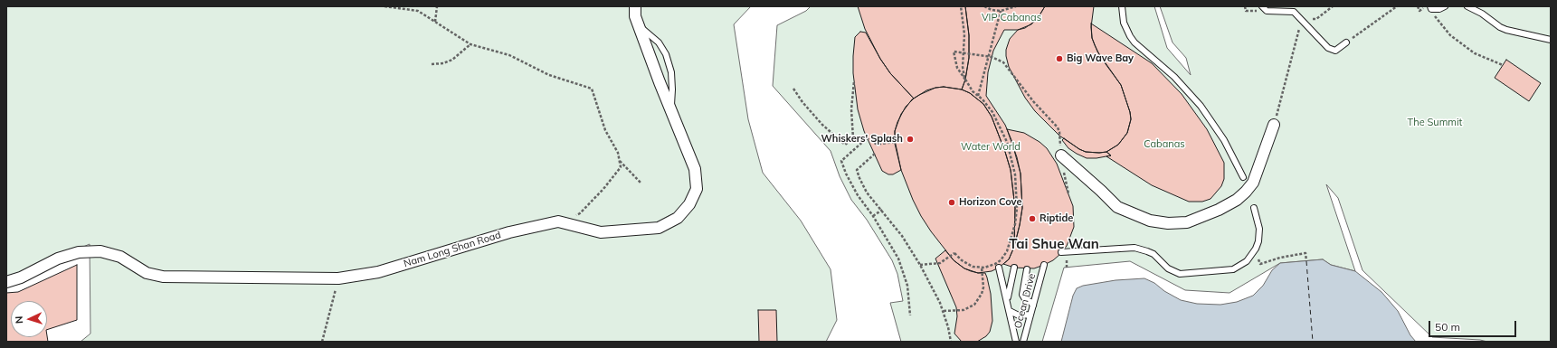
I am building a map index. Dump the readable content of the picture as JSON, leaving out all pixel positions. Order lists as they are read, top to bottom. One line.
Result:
{"streets":{"street":["Nam Long Shan Road"],"lane":["Ocean Drive"]},"districts":["Tai Shue Wan"],"parks":["VIP Cabanas","The Summit","Cabanas","Water World"],"places":["Big Wave Bay","Whiskers' Splash","Horizon Cove","Riptide"],"scale_bar":"50 m","north":"left"}
